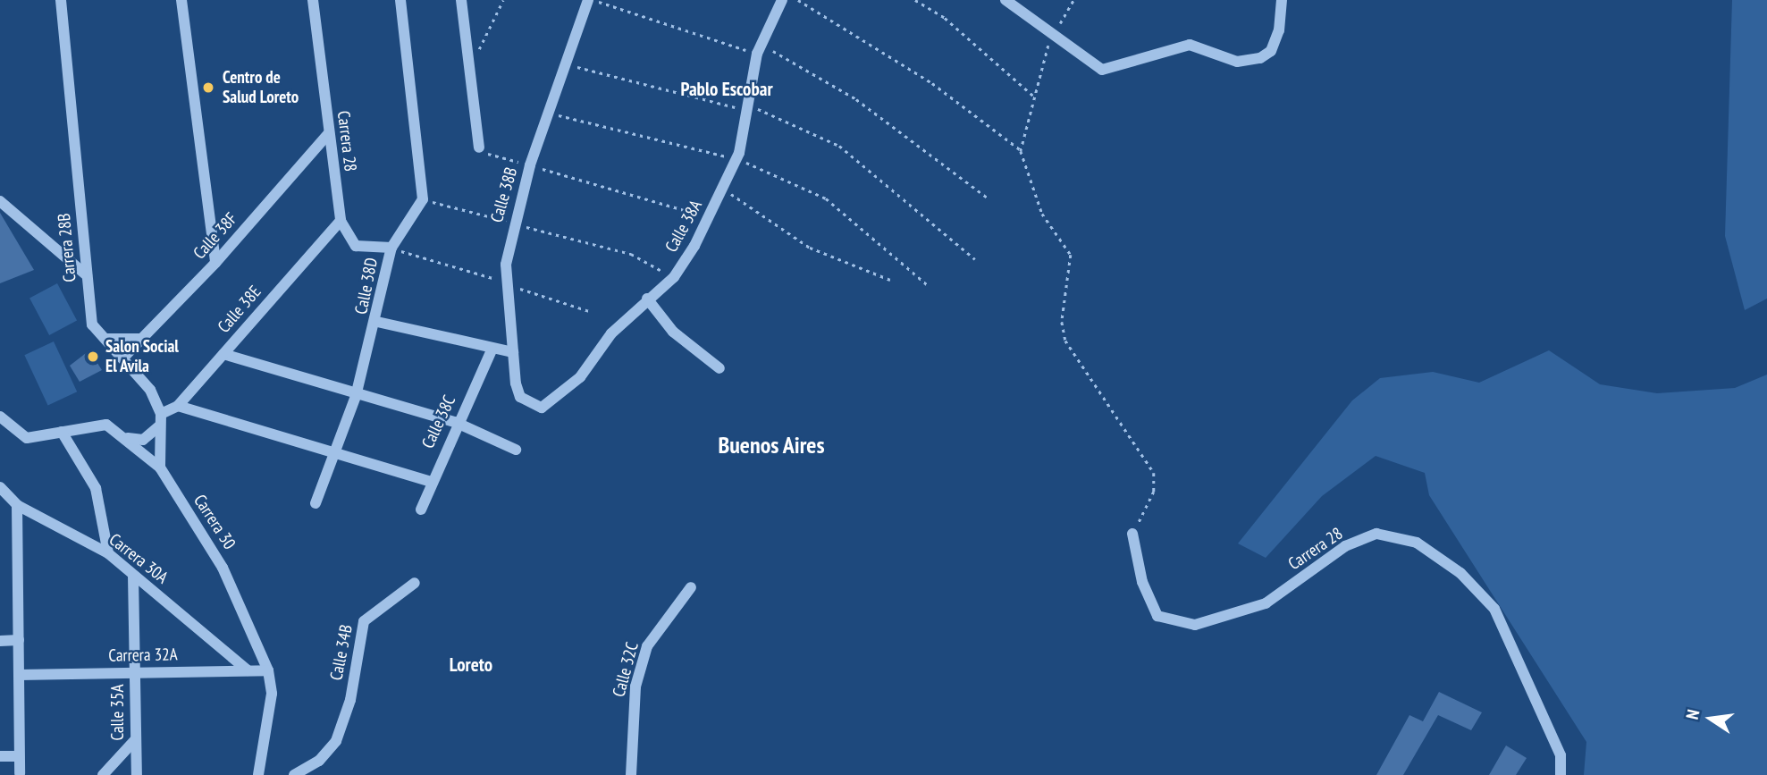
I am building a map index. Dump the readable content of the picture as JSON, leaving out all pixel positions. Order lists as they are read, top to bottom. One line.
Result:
{"streets":{"street":["Carrera 28","Calle 38B","Calle 38A","Calle 38F","Carrera 28B","Calle 38D","Calle 38E","Calle 38C","Carrera 30","Carrera 30A","Calle 34B","Carrera 32A","Calle 32C","Calle 35A"]},"crossings":[["Carrera 28","Calle 38F"],["Carrera 28","Calle 38D"],["Carrera 28","Calle 38E"],["Calle 38B","Calle 38A"],["Calle 38F","Carrera 28B"],["Carrera 28B","Calle 38E"],["Carrera 30","Carrera 32A"],["Carrera 30A","Carrera 32A"],["Carrera 30A","Calle 35A"],["Carrera 32A","Calle 35A"]],"districts":["Pablo Escobar","Buenos Aires","Loreto"],"places":["Centro de Salud Loreto","Salon Social El Avila"],"north":"left"}
